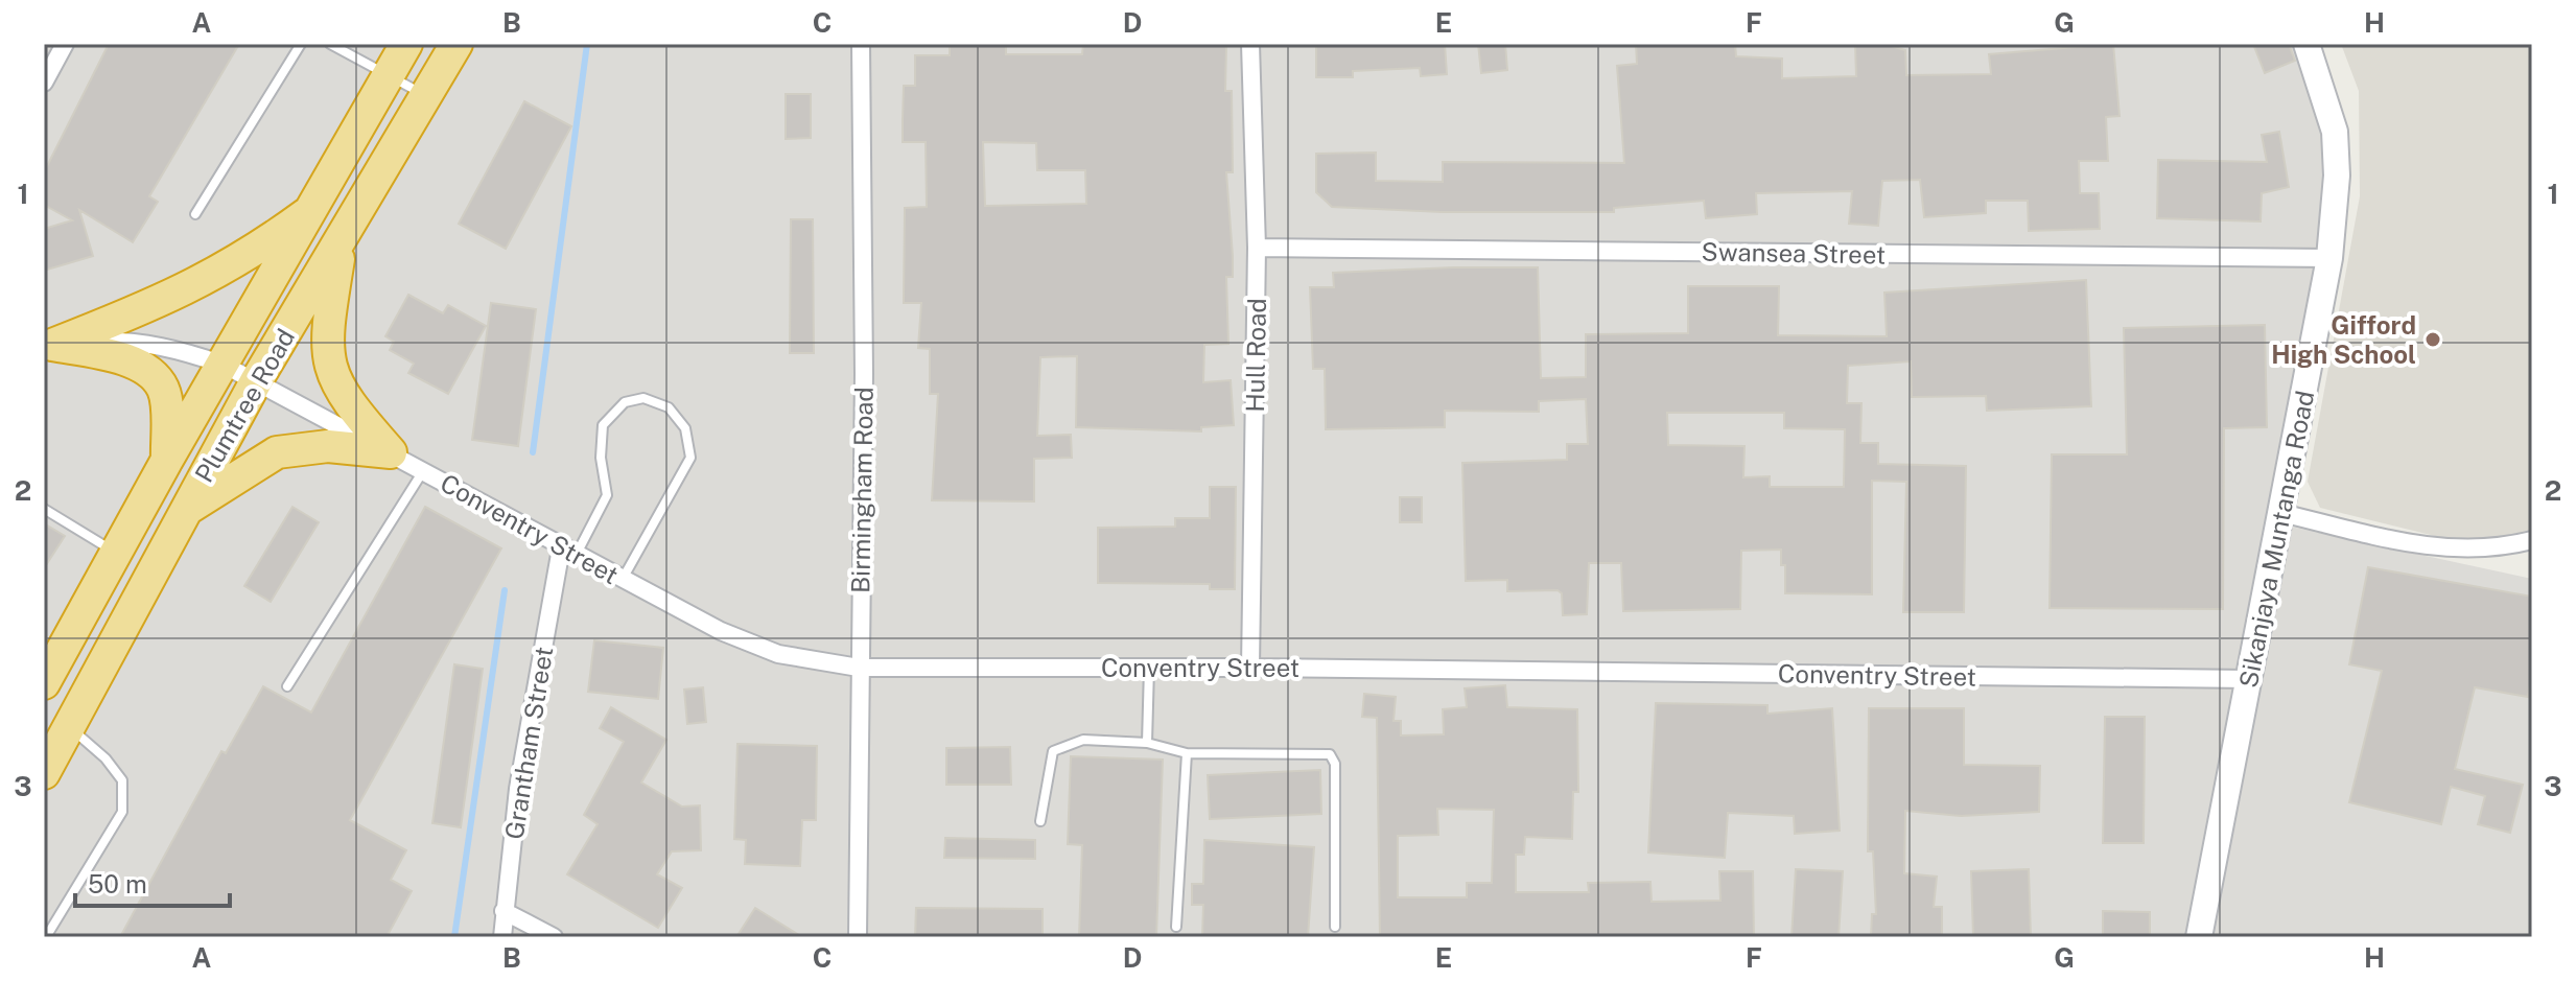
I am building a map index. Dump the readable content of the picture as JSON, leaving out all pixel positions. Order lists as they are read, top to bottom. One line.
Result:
{"streets":{"highway":["Plumtree Road"],"street":["Swansea Street","Hull Road","Birmingham Road","Conventry Street","Sikanjaya Muntanga Road","Grantham Street"]},"crossings":[["Swansea Street","Hull Road"],["Swansea Street","Sikanjaya Muntanga Road"],["Hull Road","Conventry Street"],["Plumtree Road","Conventry Street"],["Birmingham Road","Conventry Street"],["Conventry Street","Sikanjaya Muntanga Road"],["Conventry Street","Grantham Street"]],"places":["Gifford High School"],"scale_bar":"50 m","grid":{"columns":["A","B","C","D","E","F","G","H"],"rows":["1","2","3"]}}
